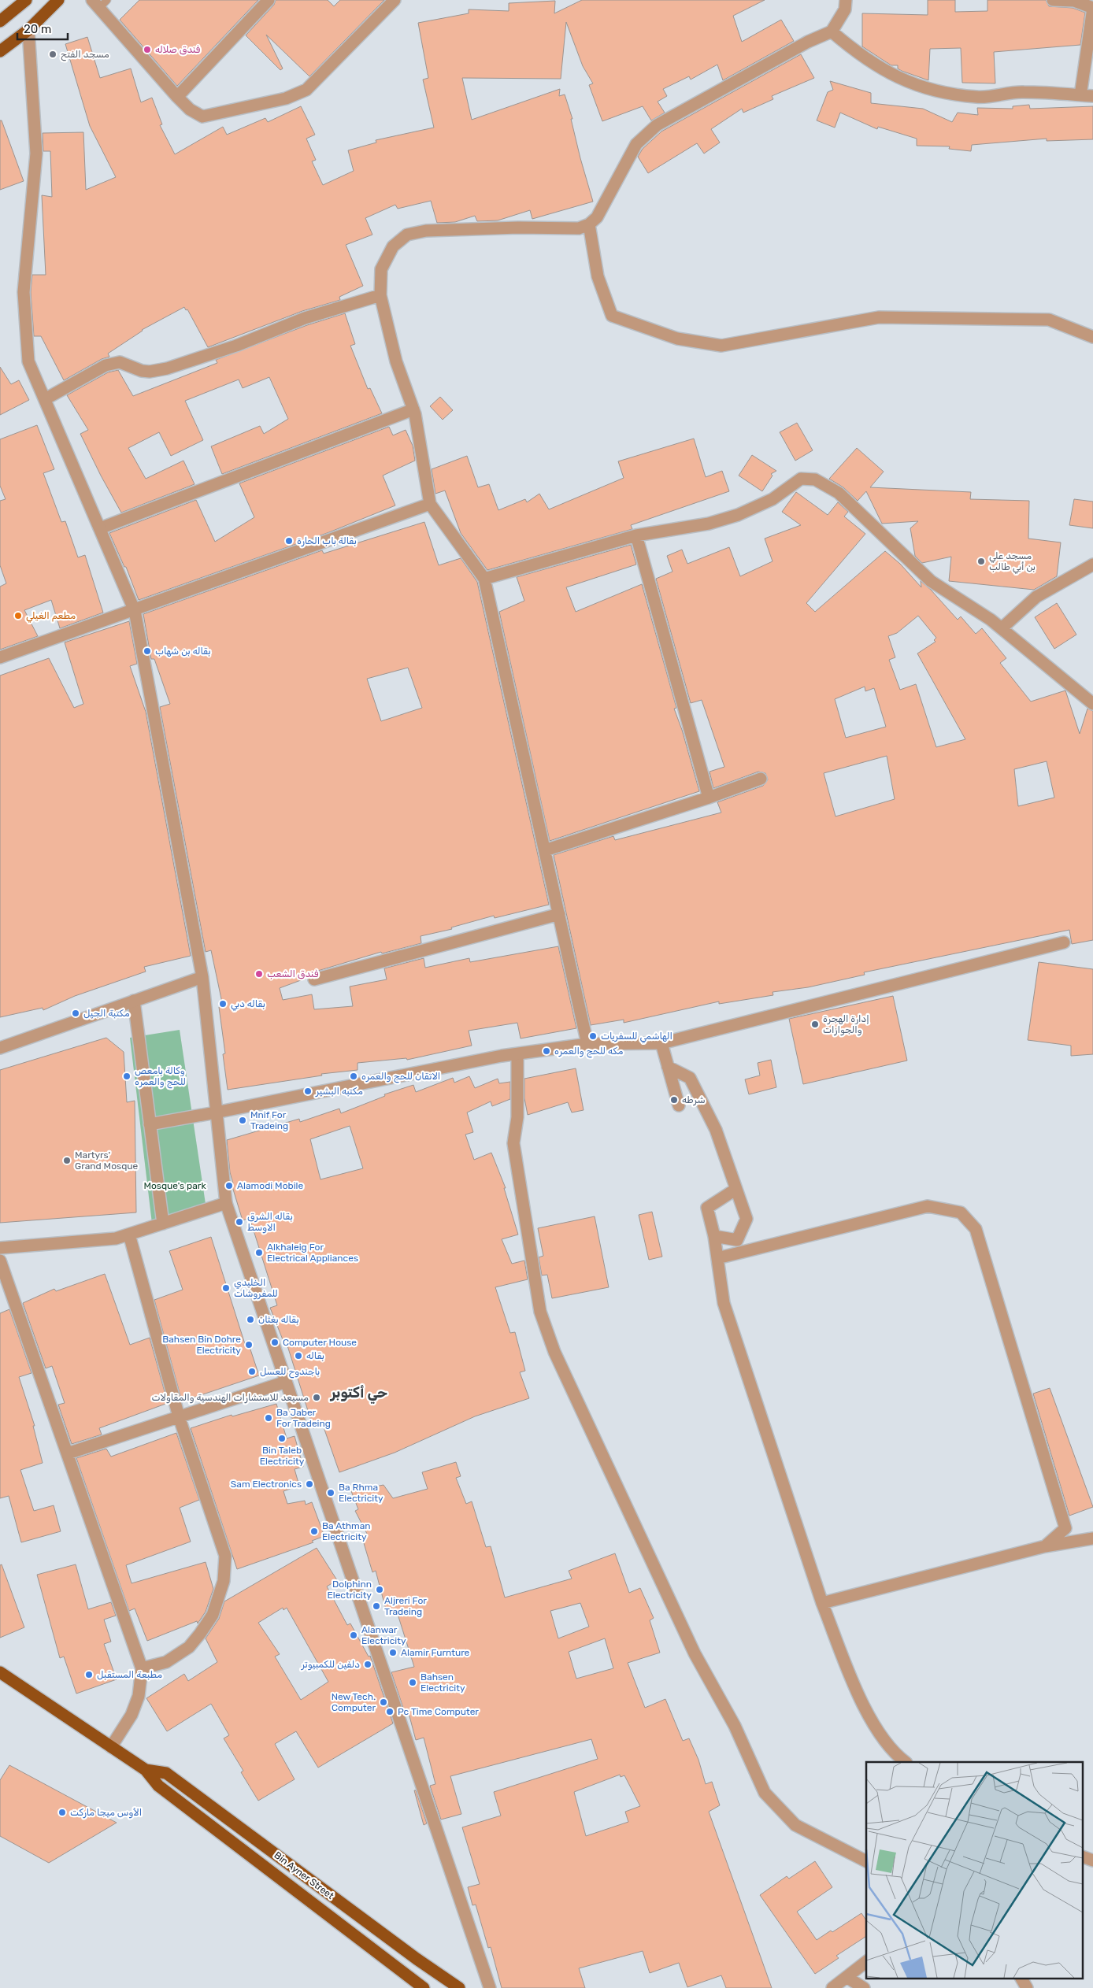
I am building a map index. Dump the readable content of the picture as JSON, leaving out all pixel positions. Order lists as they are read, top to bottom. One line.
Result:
{"streets":{"highway":["Bin Ayner Street"]},"districts":["حي أكتوبر"],"parks":["Mosque's park"],"places":["فندق صلاله","مسجد الفتح","بقالة باب الحارة","مسجد علي بن أبي طالب","مطعم الغيلي","بقاله بن شهاب","فندق الشعب","بقاله دبي","مكتبة الجيل","إدارة الهجرة والجوازات","الهاشمي للسفريات","مكه للحج والعمره","وكالة بامعص للحج والعمره","الاتقان للحج والعمره","مكتبه البشير","شرطه","Mnif For Tradeing","Martyrs' Grand Mosque","Alamodi Mobile","بقاله الشرق الاوسط","Alkhaleig For Electrical Appliances","الخليدي للمفروشات","بقاله بغثان","Computer House","Bahsen Bin Dohre Electricity","بقاله","باجندوح للعسل","مسيعد للاستشارات الهندسية والمقاولات","Ba Jaber For Tradeing","Bin Taleb Electricity","Sam Electronics","Ba Rhma Electricity","Ba Athman Electricity","Dolphinn Electricity","Aljreri For Tradeing","Alanwar Electricity","Alamir Furnture","دلفين للكمبيوتر","مطبعة المستقبل","Bahsen Electricity","New Tech. Computer","Pc Time Computer","الأوس ميجا ماركت"],"scale_bar":"20 m"}
